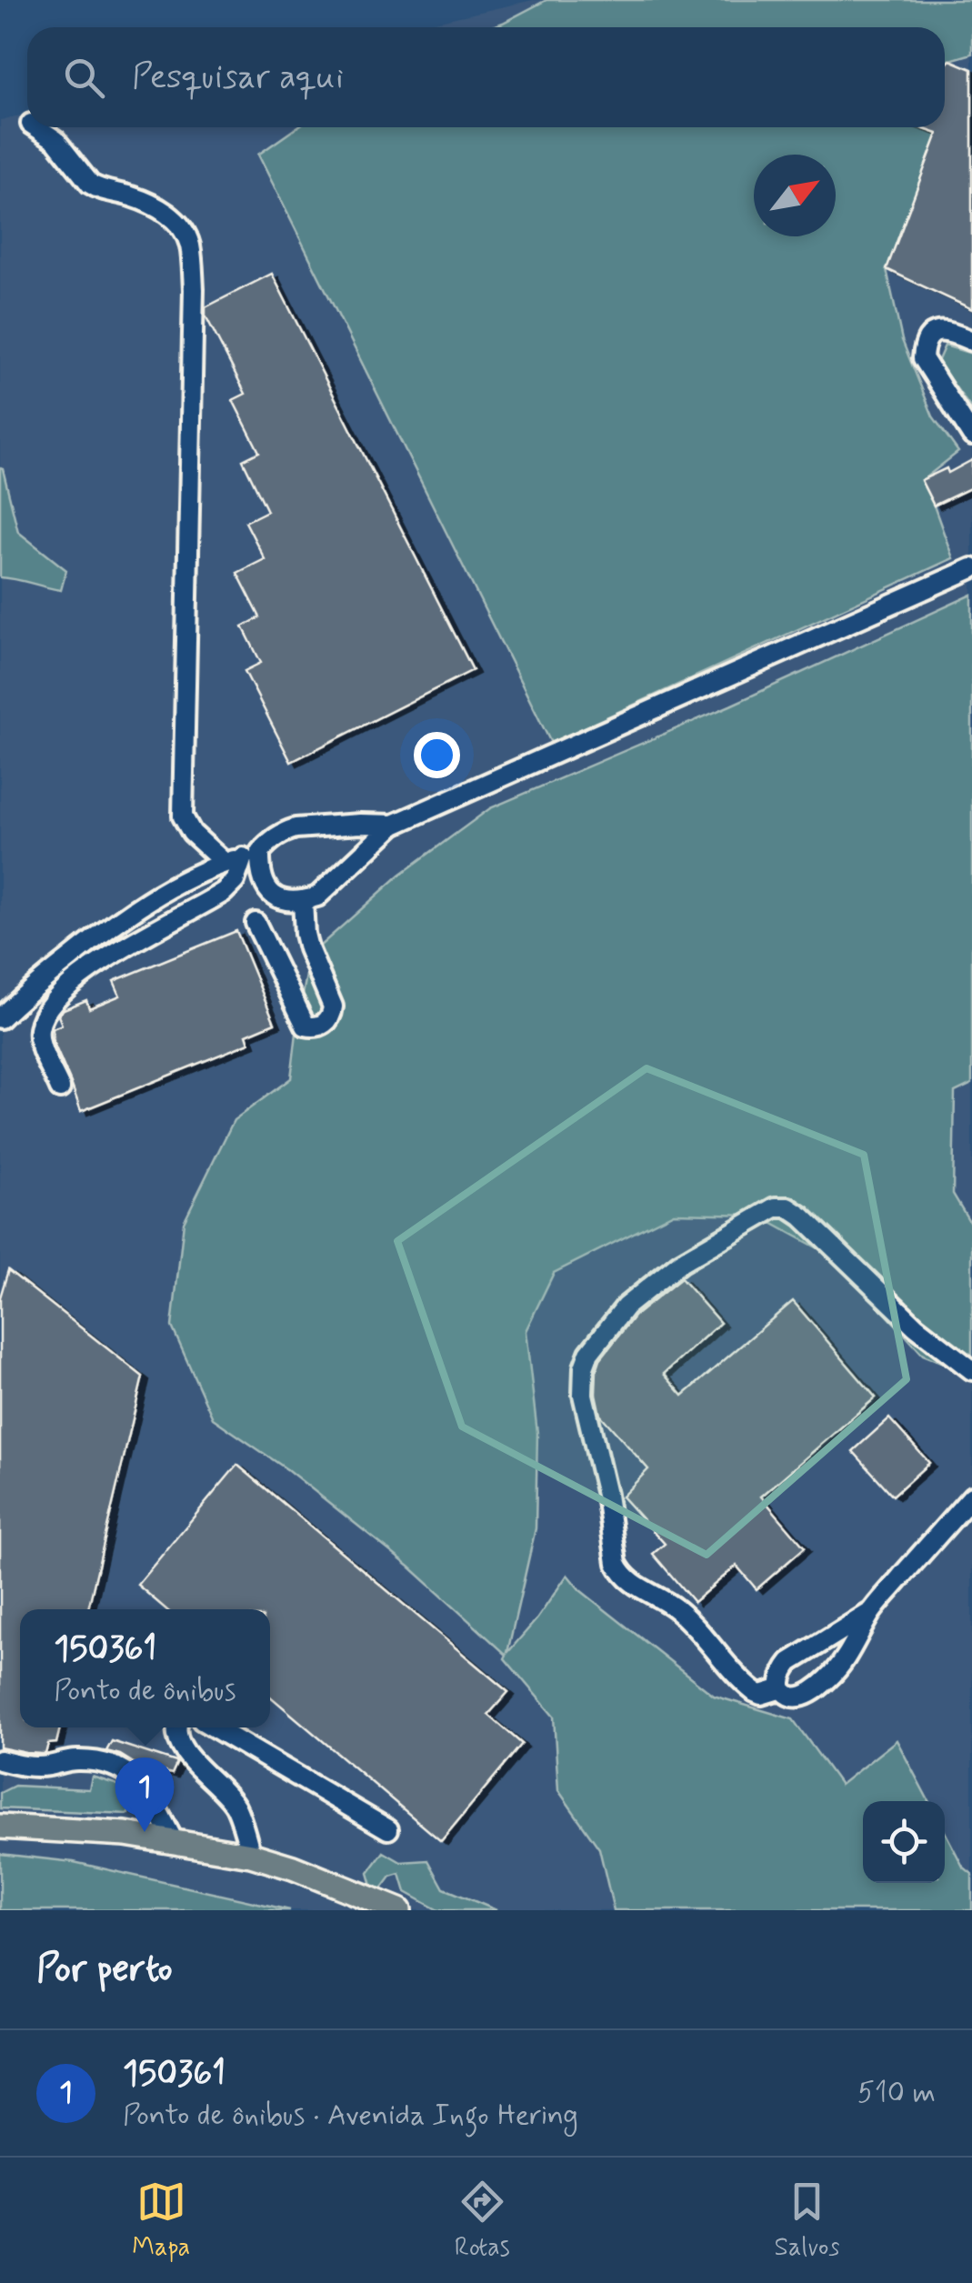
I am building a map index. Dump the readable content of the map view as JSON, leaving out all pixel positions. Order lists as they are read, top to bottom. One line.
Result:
{"north":"top right","page":{"search":"Pesquisar aqui","popup":["150361","Ponto de ônibus"],"pins":"1","heading":"Por perto","list":[{"mark":"1","name":"150361","note":"Ponto de ônibus · Avenida Ingo Hering","value":"510 m"}],"nav":["Mapa","Rotas","Salvos"]}}
